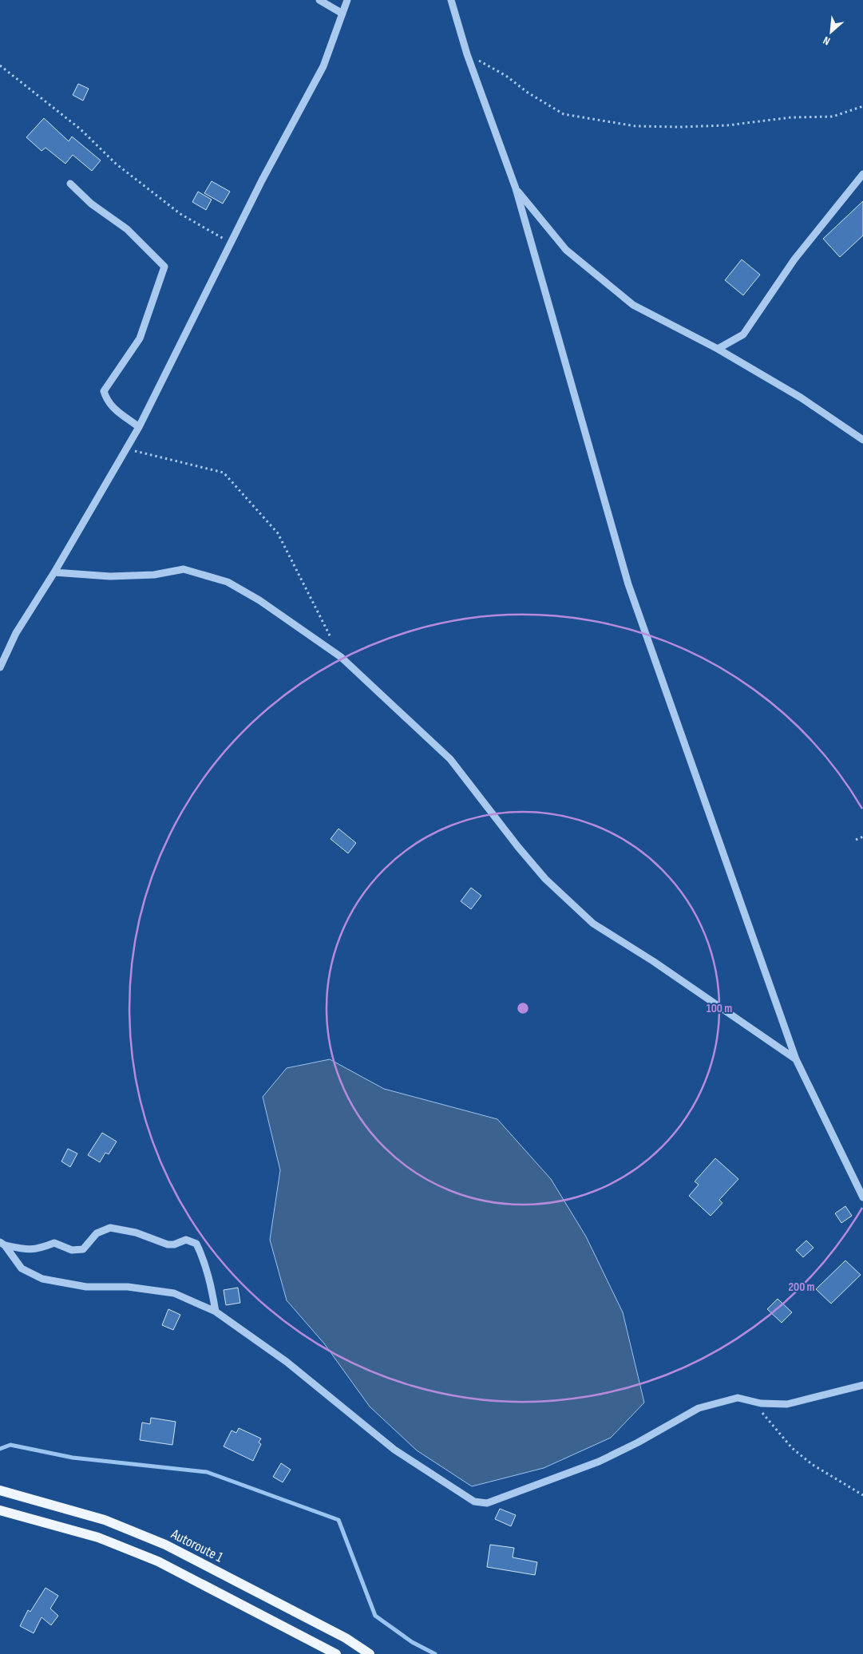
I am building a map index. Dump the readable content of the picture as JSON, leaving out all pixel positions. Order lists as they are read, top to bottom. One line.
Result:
{"streets":{"main road":["Autoroute 1"]},"north":"bottom left","rings":["100 m","200 m"]}
